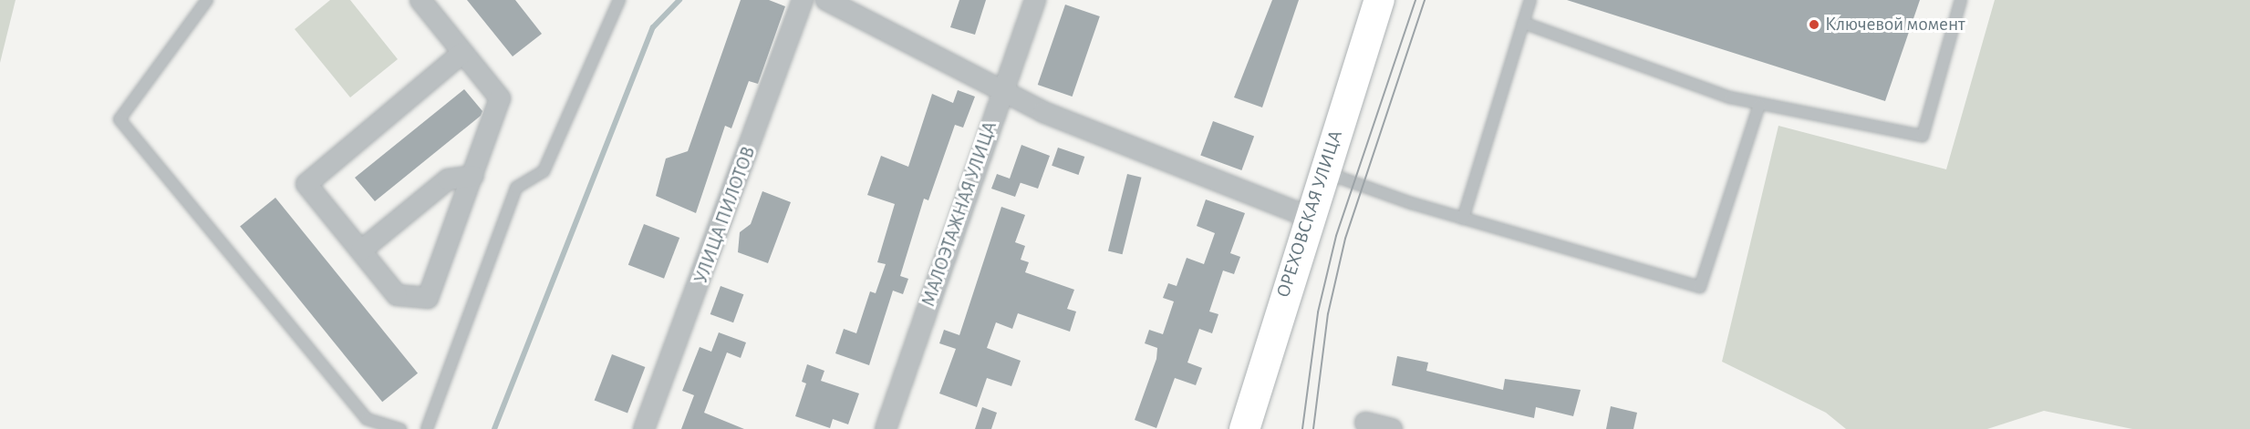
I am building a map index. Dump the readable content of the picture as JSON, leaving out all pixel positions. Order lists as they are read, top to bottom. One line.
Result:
{"streets":{"main road":["ОРЕХОВСКАЯ УЛИЦА"],"street":["МАЛОЭТАЖНАЯ УЛИЦА","УЛИЦА ПИЛОТОВ"]},"places":["Ключевой момент"]}
